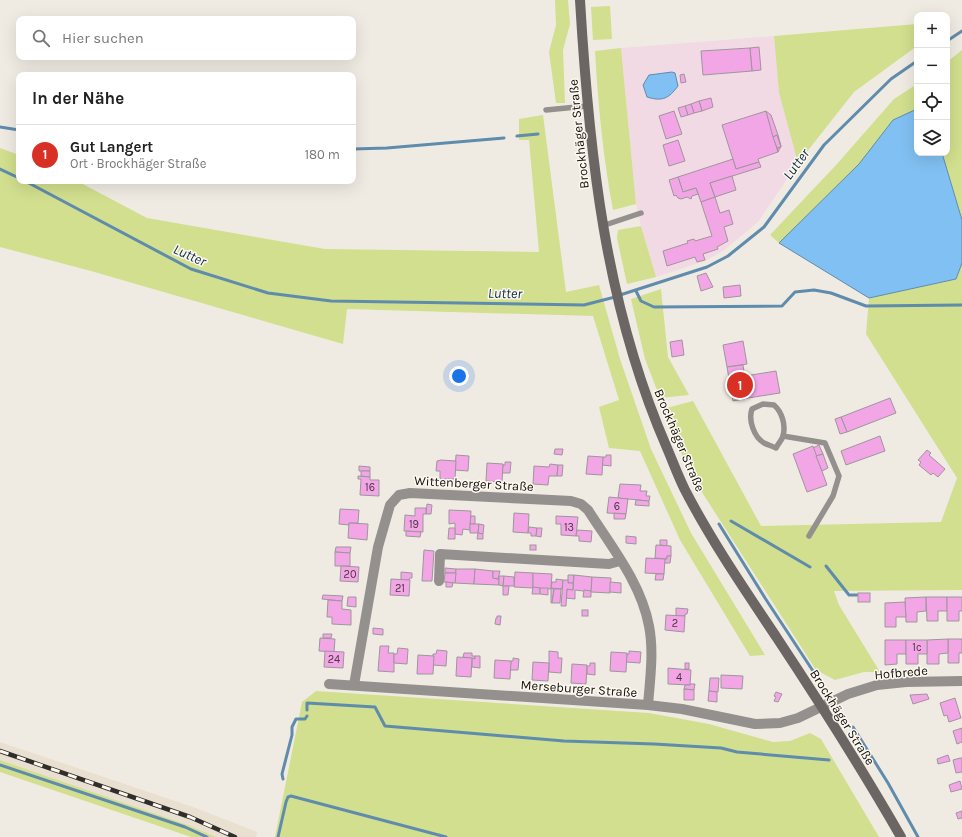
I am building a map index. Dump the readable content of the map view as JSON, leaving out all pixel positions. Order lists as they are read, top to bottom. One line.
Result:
{"streets":{"main road":["Brockhäger Straße"],"street":["Wittenberger Straße","Hofbrede","Merseburger Straße"]},"crossings":[["Brockhäger Straße","Hofbrede"],["Brockhäger Straße","Merseburger Straße"],["Wittenberger Straße","Merseburger Straße"],["Hofbrede","Merseburger Straße"]],"water":["Lutter"],"house_numbers":["16","6","19","13","20","21","2","1c","24","4"],"page":{"map_buttons":["+","−"],"search":"Hier suchen","heading":"In der Nähe","list":[{"mark":"1","name":"Gut Langert","note":"Ort · Brockhäger Straße","value":"180 m"}],"pins":"1"}}
